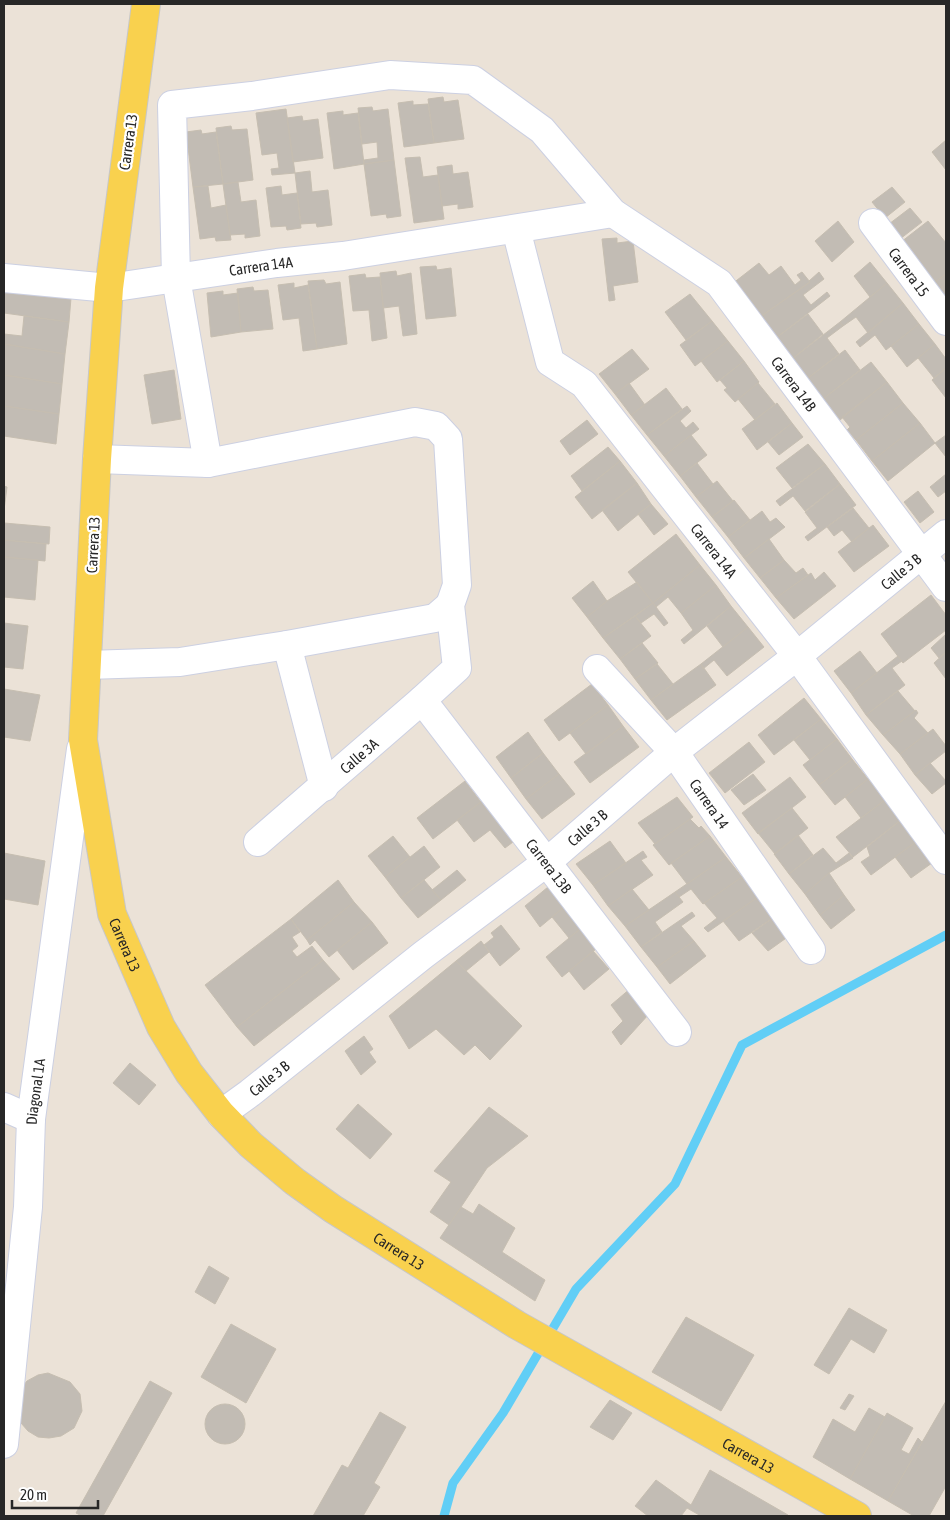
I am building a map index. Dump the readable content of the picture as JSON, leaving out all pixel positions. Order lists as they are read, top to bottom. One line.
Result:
{"streets":{"main road":["Carrera 13"],"street":["Carrera 14A","Carrera 15","Carrera 14B","Calle 3 B","Calle 3A","Carrera 14","Carrera 13B","Diagonal 1A"]},"crossings":[["Carrera 13","Carrera 14A"],["Carrera 13","Calle 3 B"],["Carrera 13","Diagonal 1A"],["Carrera 14A","Carrera 14B"],["Carrera 14A","Calle 3 B"],["Carrera 14B","Calle 3 B"],["Calle 3 B","Carrera 14"],["Calle 3 B","Carrera 13B"],["Calle 3A","Carrera 13B"]],"scale_bar":"20 m"}
